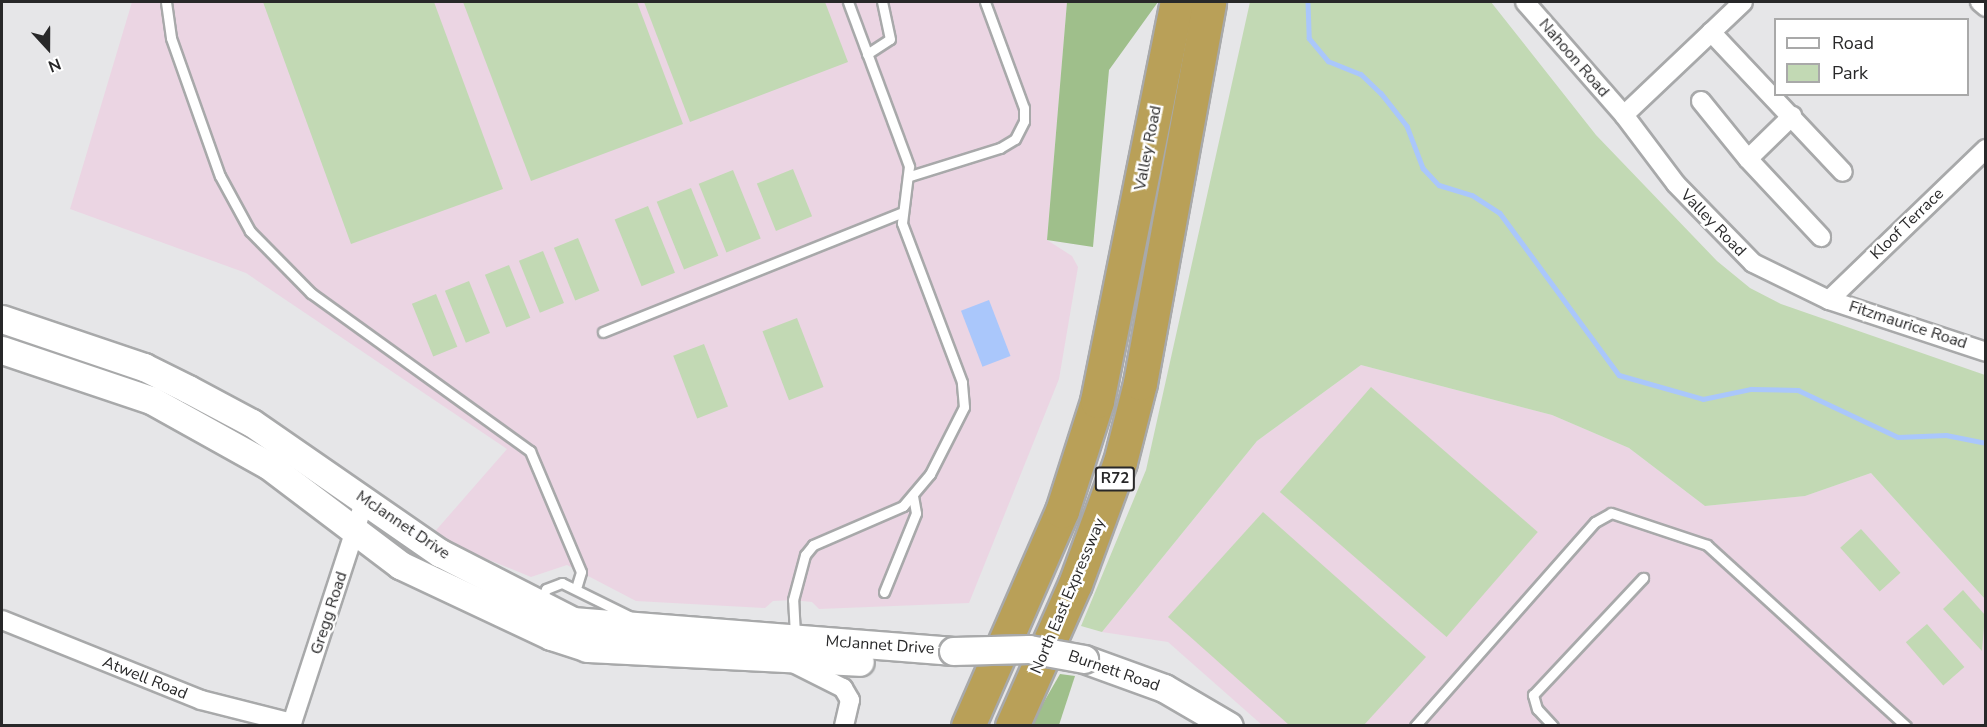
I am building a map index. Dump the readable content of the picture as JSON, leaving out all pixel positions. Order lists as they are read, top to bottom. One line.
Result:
{"streets":{"highway":["Valley Road","R72","North East Expressway"],"street":["Nahoon Road","Kloof Terrace","Fitzmaurice Road","McJannet Drive","Gregg Road","Burnett Road","Atwell Road"]},"crossings":[["Nahoon Road","Valley Road"],["Valley Road","Kloof Terrace"],["Valley Road","Fitzmaurice Road"],["Valley Road","North East Expressway"],["Kloof Terrace","Fitzmaurice Road"],["McJannet Drive","Gregg Road"],["McJannet Drive","Burnett Road"],["Gregg Road","Atwell Road"]],"legend":["Road","Park"],"north":"bottom"}
